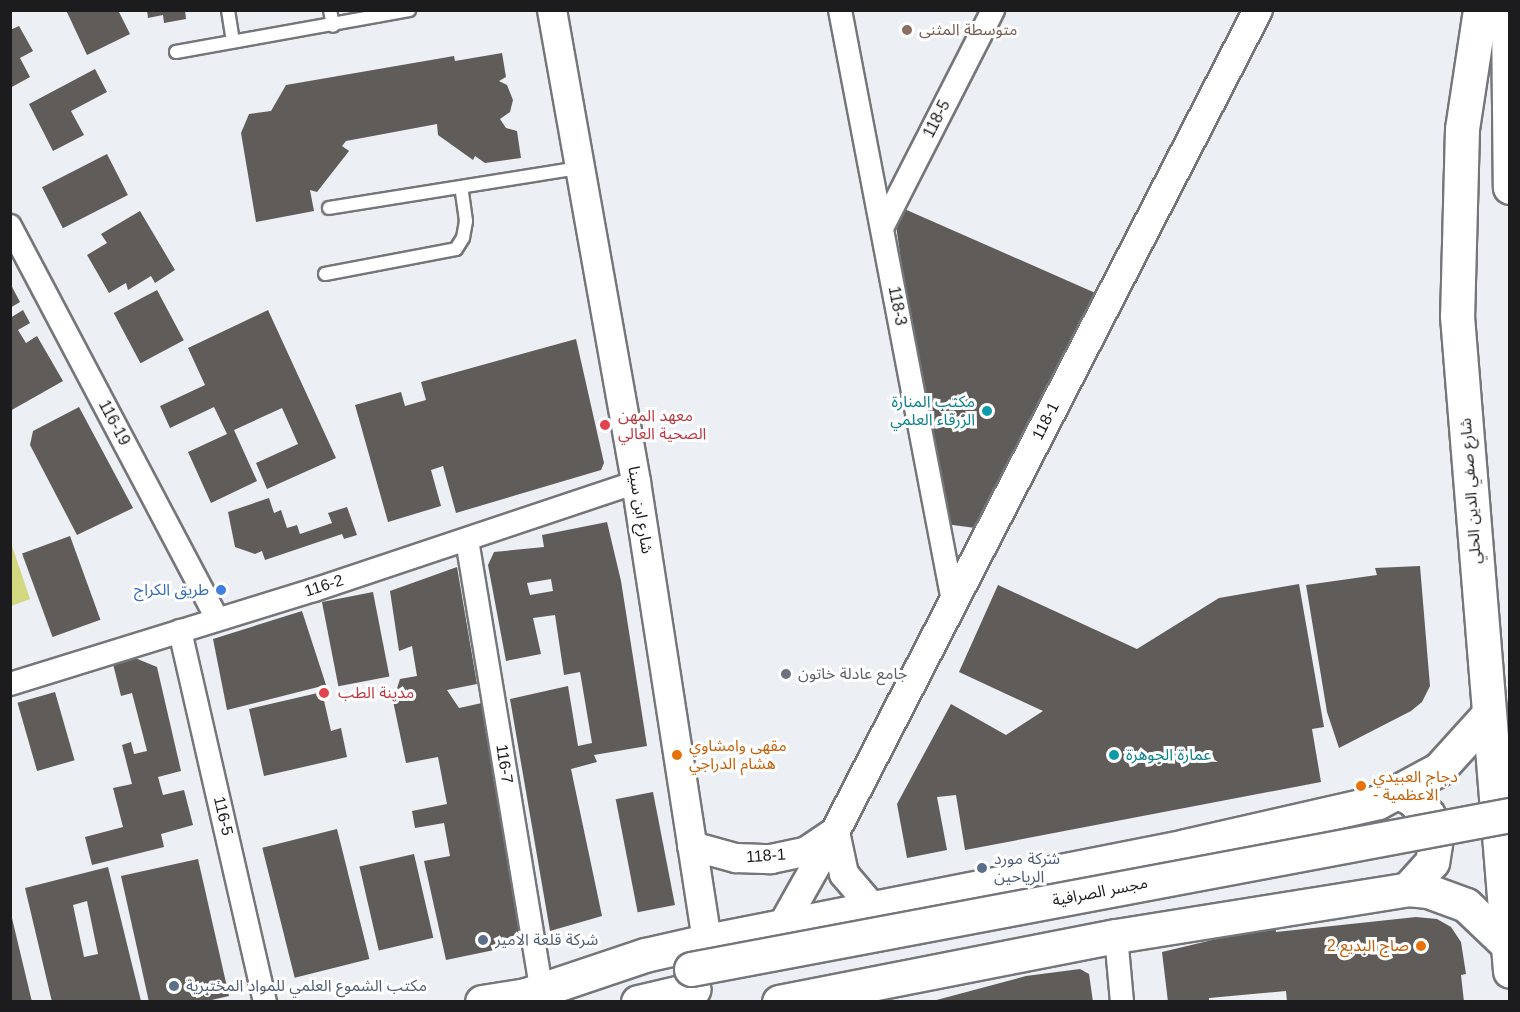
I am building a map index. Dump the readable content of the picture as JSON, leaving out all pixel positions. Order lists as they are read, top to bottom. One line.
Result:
{"streets":{"main road":["شارع صفي الدين الحلي","مجسر الصرافية"],"street":["118-5","118-3","118-1","116-19","شارع ابن سينا","116-2","116-7","116-5"]},"crossings":[["118-5","118-3"],["118-3","118-1"],["118-1","شارع ابن سينا"],["116-19","116-2"],["شارع ابن سينا","116-2"],["116-2","116-7"],["116-2","116-5"]],"places":["متوسطة المثنى","مكتب المنارة الزرقاء العلمي","معهد المهن الصحية العالي","طريق الكراج","جامع عادلة خاتون","مدينة الطب","مقهى وامشاوي هشام الدراجي","عمارة الجوهرة","دجاج العبيدي - الاعظمية","شركة مورد الرياحين","شركة قلعة الامير","صاج البديع 2","مكتب الشموع العلمي للمواد المختبرية"]}
